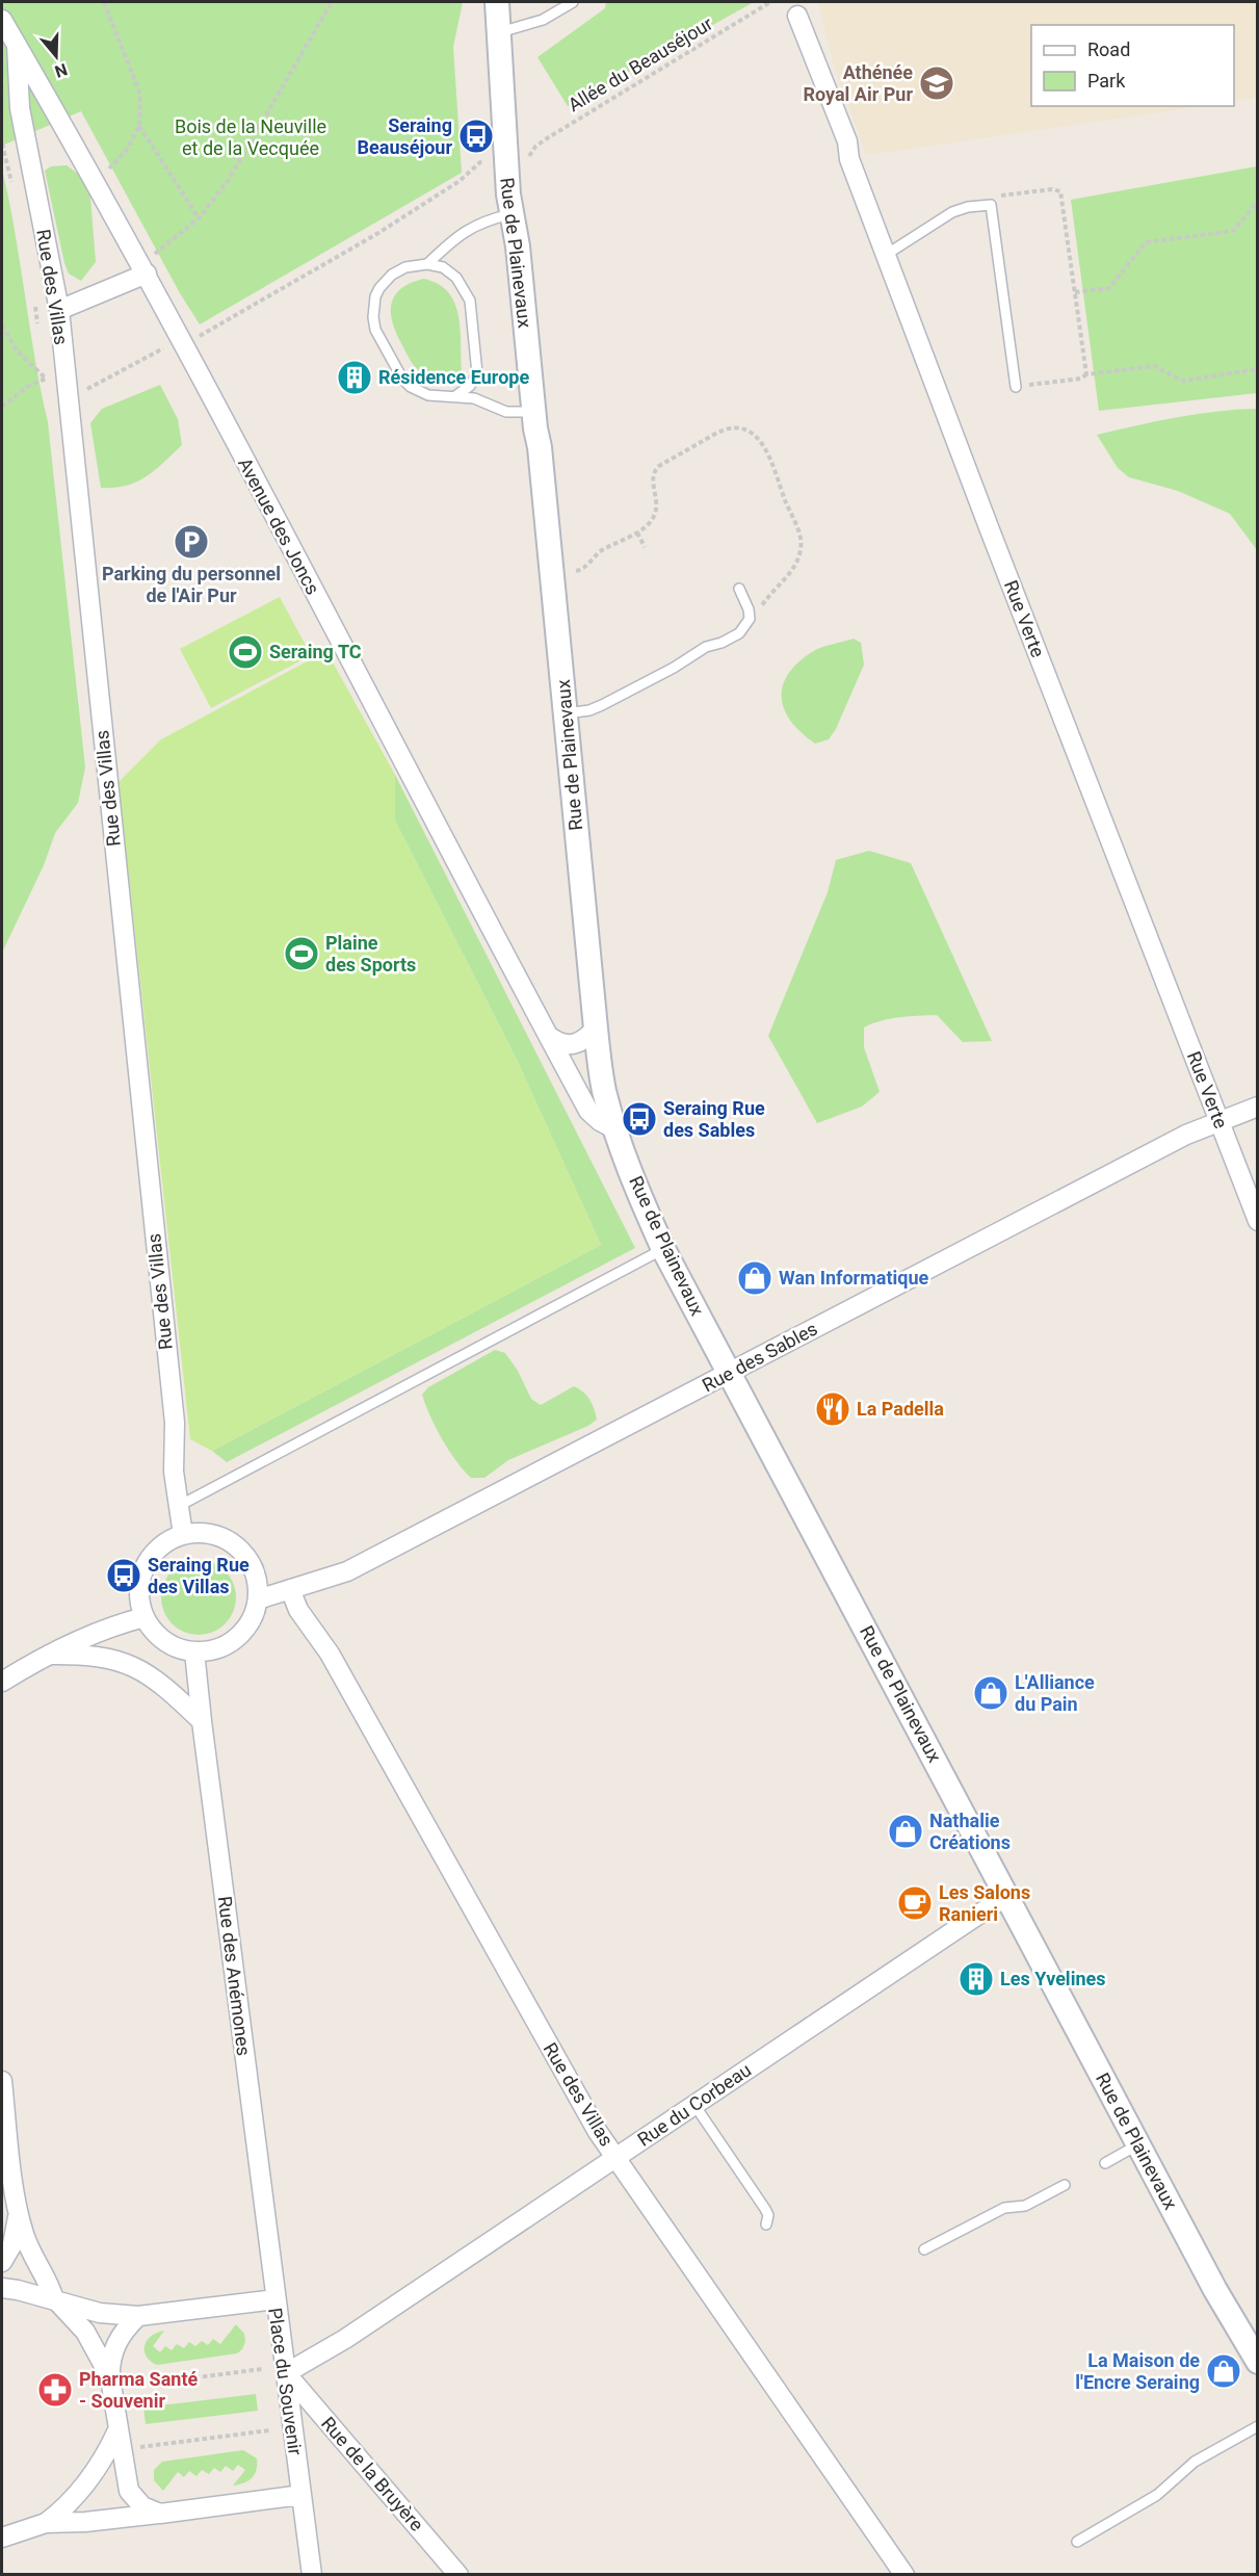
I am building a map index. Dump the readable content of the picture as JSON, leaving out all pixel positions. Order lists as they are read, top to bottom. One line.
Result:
{"streets":{"street":["Rue de Plainevaux","Rue des Villas","Avenue des Joncs","Rue Verte","Rue des Sables","Rue des Anémones","Rue du Corbeau","Place du Souvenir","Rue de la Bruyère"],"path":["Allée du Beauséjour"]},"crossings":[["Rue de Plainevaux","Avenue des Joncs"],["Rue de Plainevaux","Rue des Sables"],["Rue de Plainevaux","Rue du Corbeau"],["Rue des Villas","Avenue des Joncs"],["Rue des Villas","Rue des Sables"],["Rue des Villas","Rue des Anémones"],["Rue des Villas","Rue du Corbeau"],["Rue Verte","Rue des Sables"],["Rue des Sables","Rue des Anémones"],["Rue des Anémones","Place du Souvenir"],["Rue du Corbeau","Place du Souvenir"],["Rue du Corbeau","Rue de la Bruyère"],["Place du Souvenir","Rue de la Bruyère"]],"parks":["Bois de la Neuville et de la Vecquée"],"places":{"school or university":["Athénée Royal Air Pur"],"bus stop":["Seraing Beauséjour","Seraing Rue des Sables","Seraing Rue des Villas"],"building":["Résidence Europe","Les Yvelines"],"parking":["Parking du personnel de l'Air Pur"],"sports":["Seraing TC","Plaine des Sports"],"shop":["Wan Informatique","L'Alliance du Pain","Nathalie Créations","La Maison de l'Encre Seraing"],"restaurant":["La Padella"],"cafe":["Les Salons Ranieri"],"pharmacy":["Pharma Santé - Souvenir"]},"legend":["Road","Park"],"north":"bottom"}
